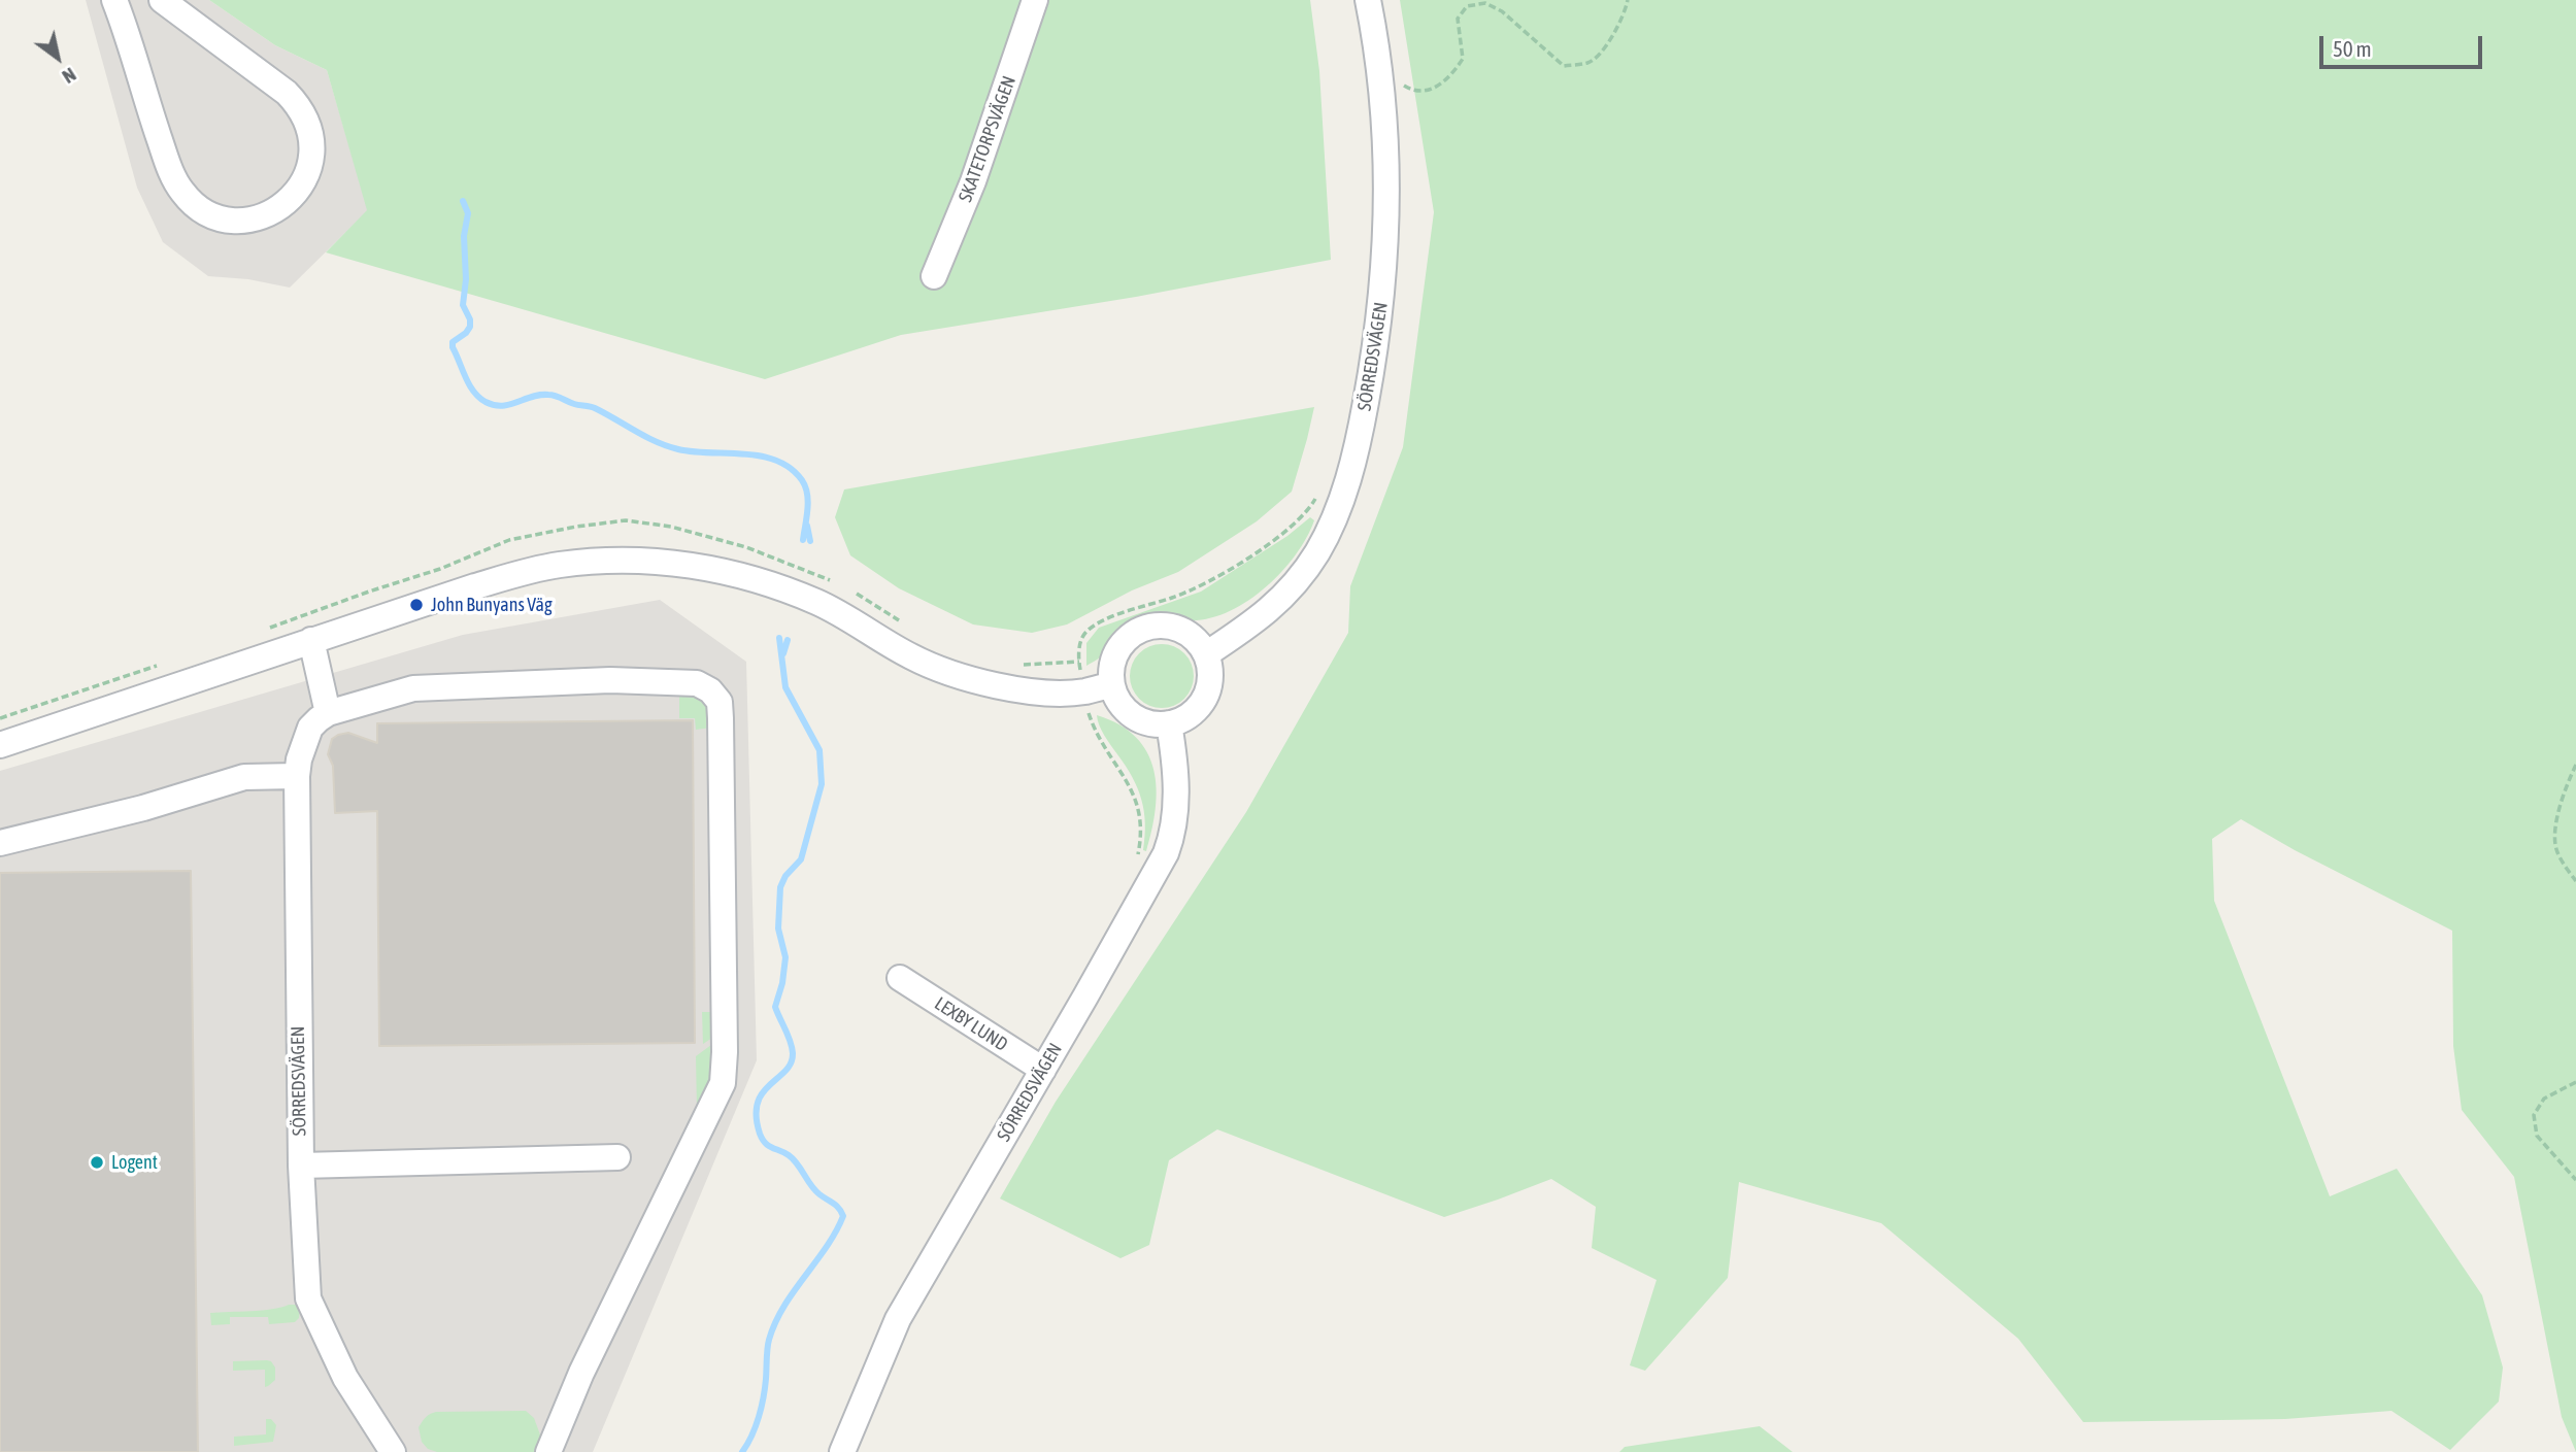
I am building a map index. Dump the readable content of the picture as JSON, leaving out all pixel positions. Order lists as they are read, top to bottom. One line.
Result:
{"streets":{"street":["SKATETORPSVÄGEN","SÖRREDSVÄGEN","LEXBY LUND"]},"crossings":[["SÖRREDSVÄGEN","LEXBY LUND"]],"places":["John Bunyans Väg","Logent"],"scale_bar":"50 m","north":"bottom right"}
